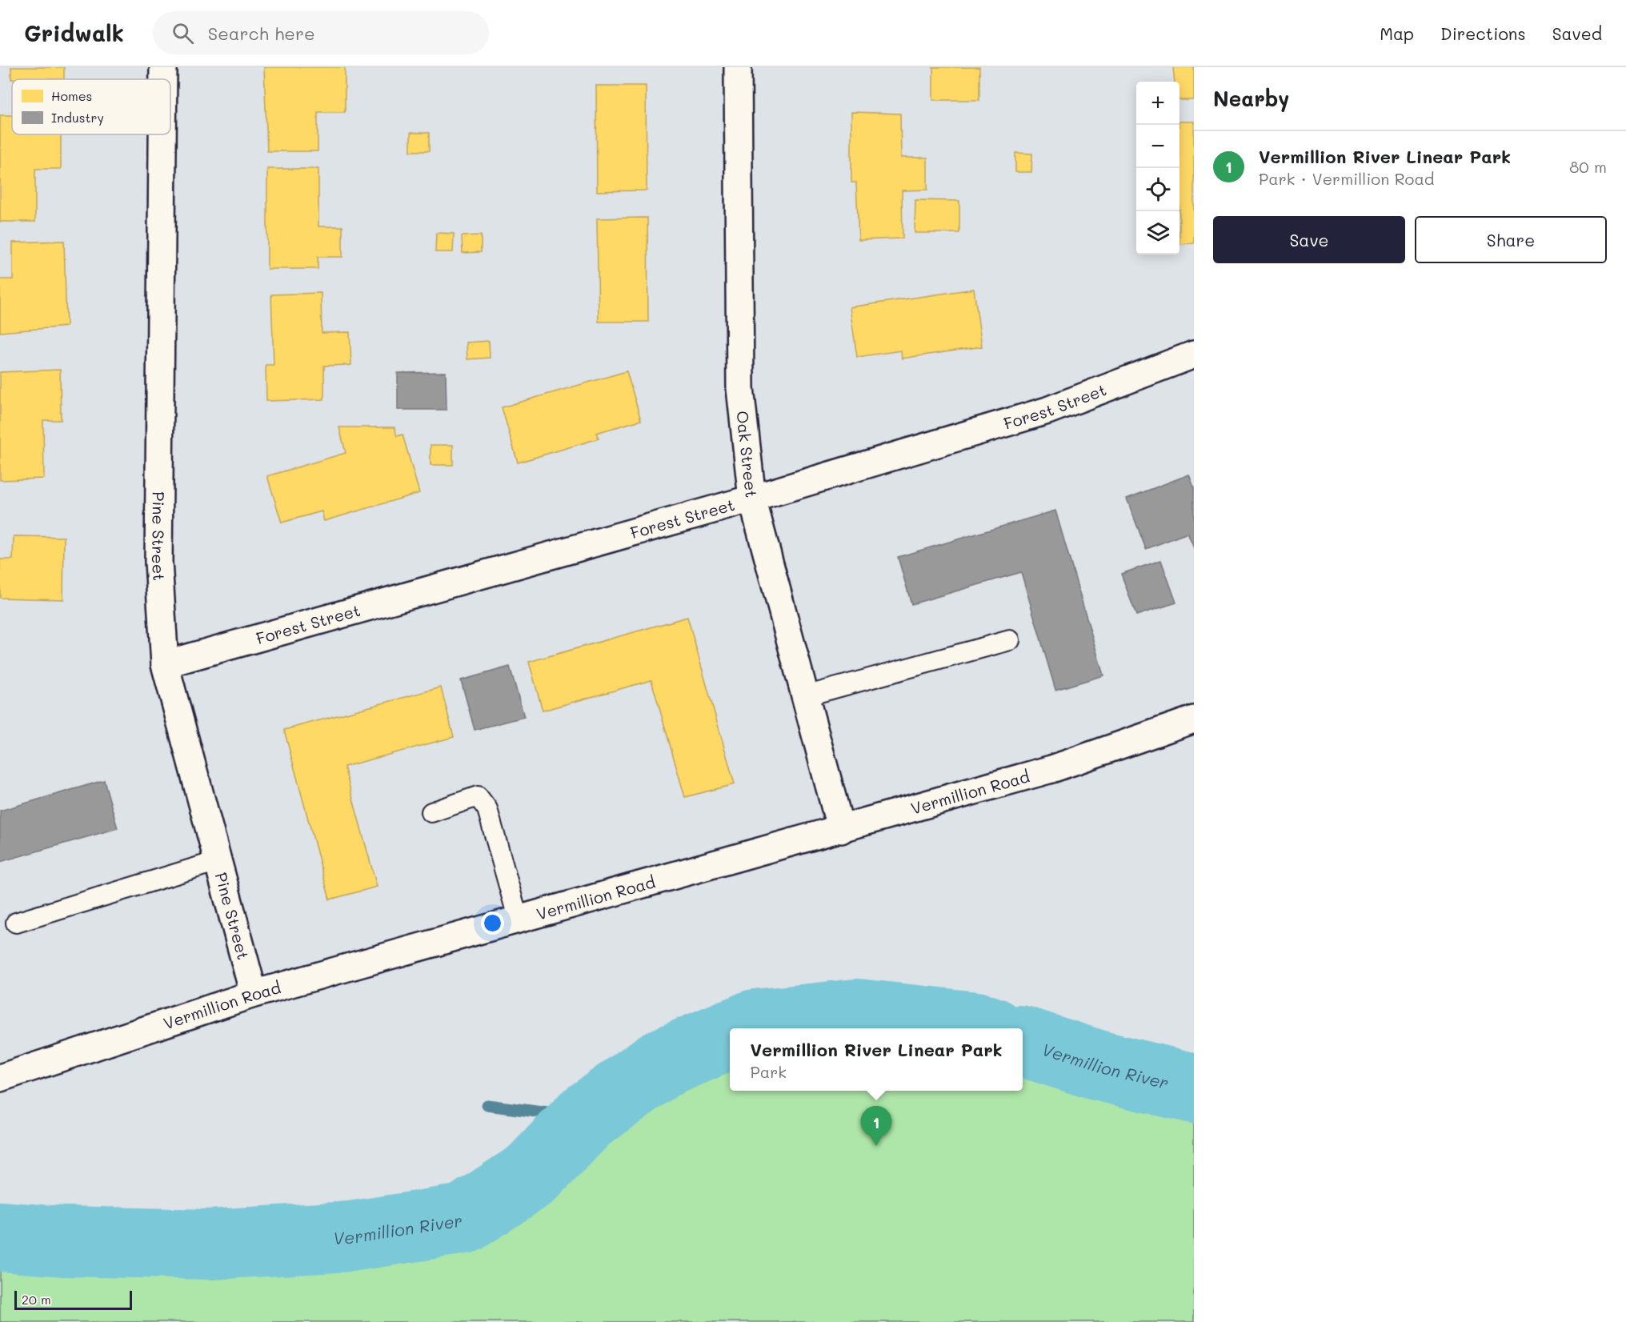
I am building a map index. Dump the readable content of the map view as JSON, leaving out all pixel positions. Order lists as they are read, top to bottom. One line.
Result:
{"streets":{"street":["Forest Street","Oak Street","Pine Street","Vermillion Road"]},"crossings":[["Forest Street","Oak Street"],["Forest Street","Pine Street"],["Oak Street","Vermillion Road"],["Pine Street","Vermillion Road"]],"water":["Vermillion River"],"legend":["Homes","Industry"],"scale_bar":"20 m","page":{"header":"Gridwalk","search":"Search here","nav":["Map","Directions","Saved"],"heading":"Nearby","map_buttons":["+","−"],"list":[{"mark":"1","name":"Vermillion River Linear Park","note":"Park · Vermillion Road","value":"80 m"}],"buttons":["Save","Share"],"popup":["Vermillion River Linear Park","Park"],"pins":"1","scale":"20 m"}}
